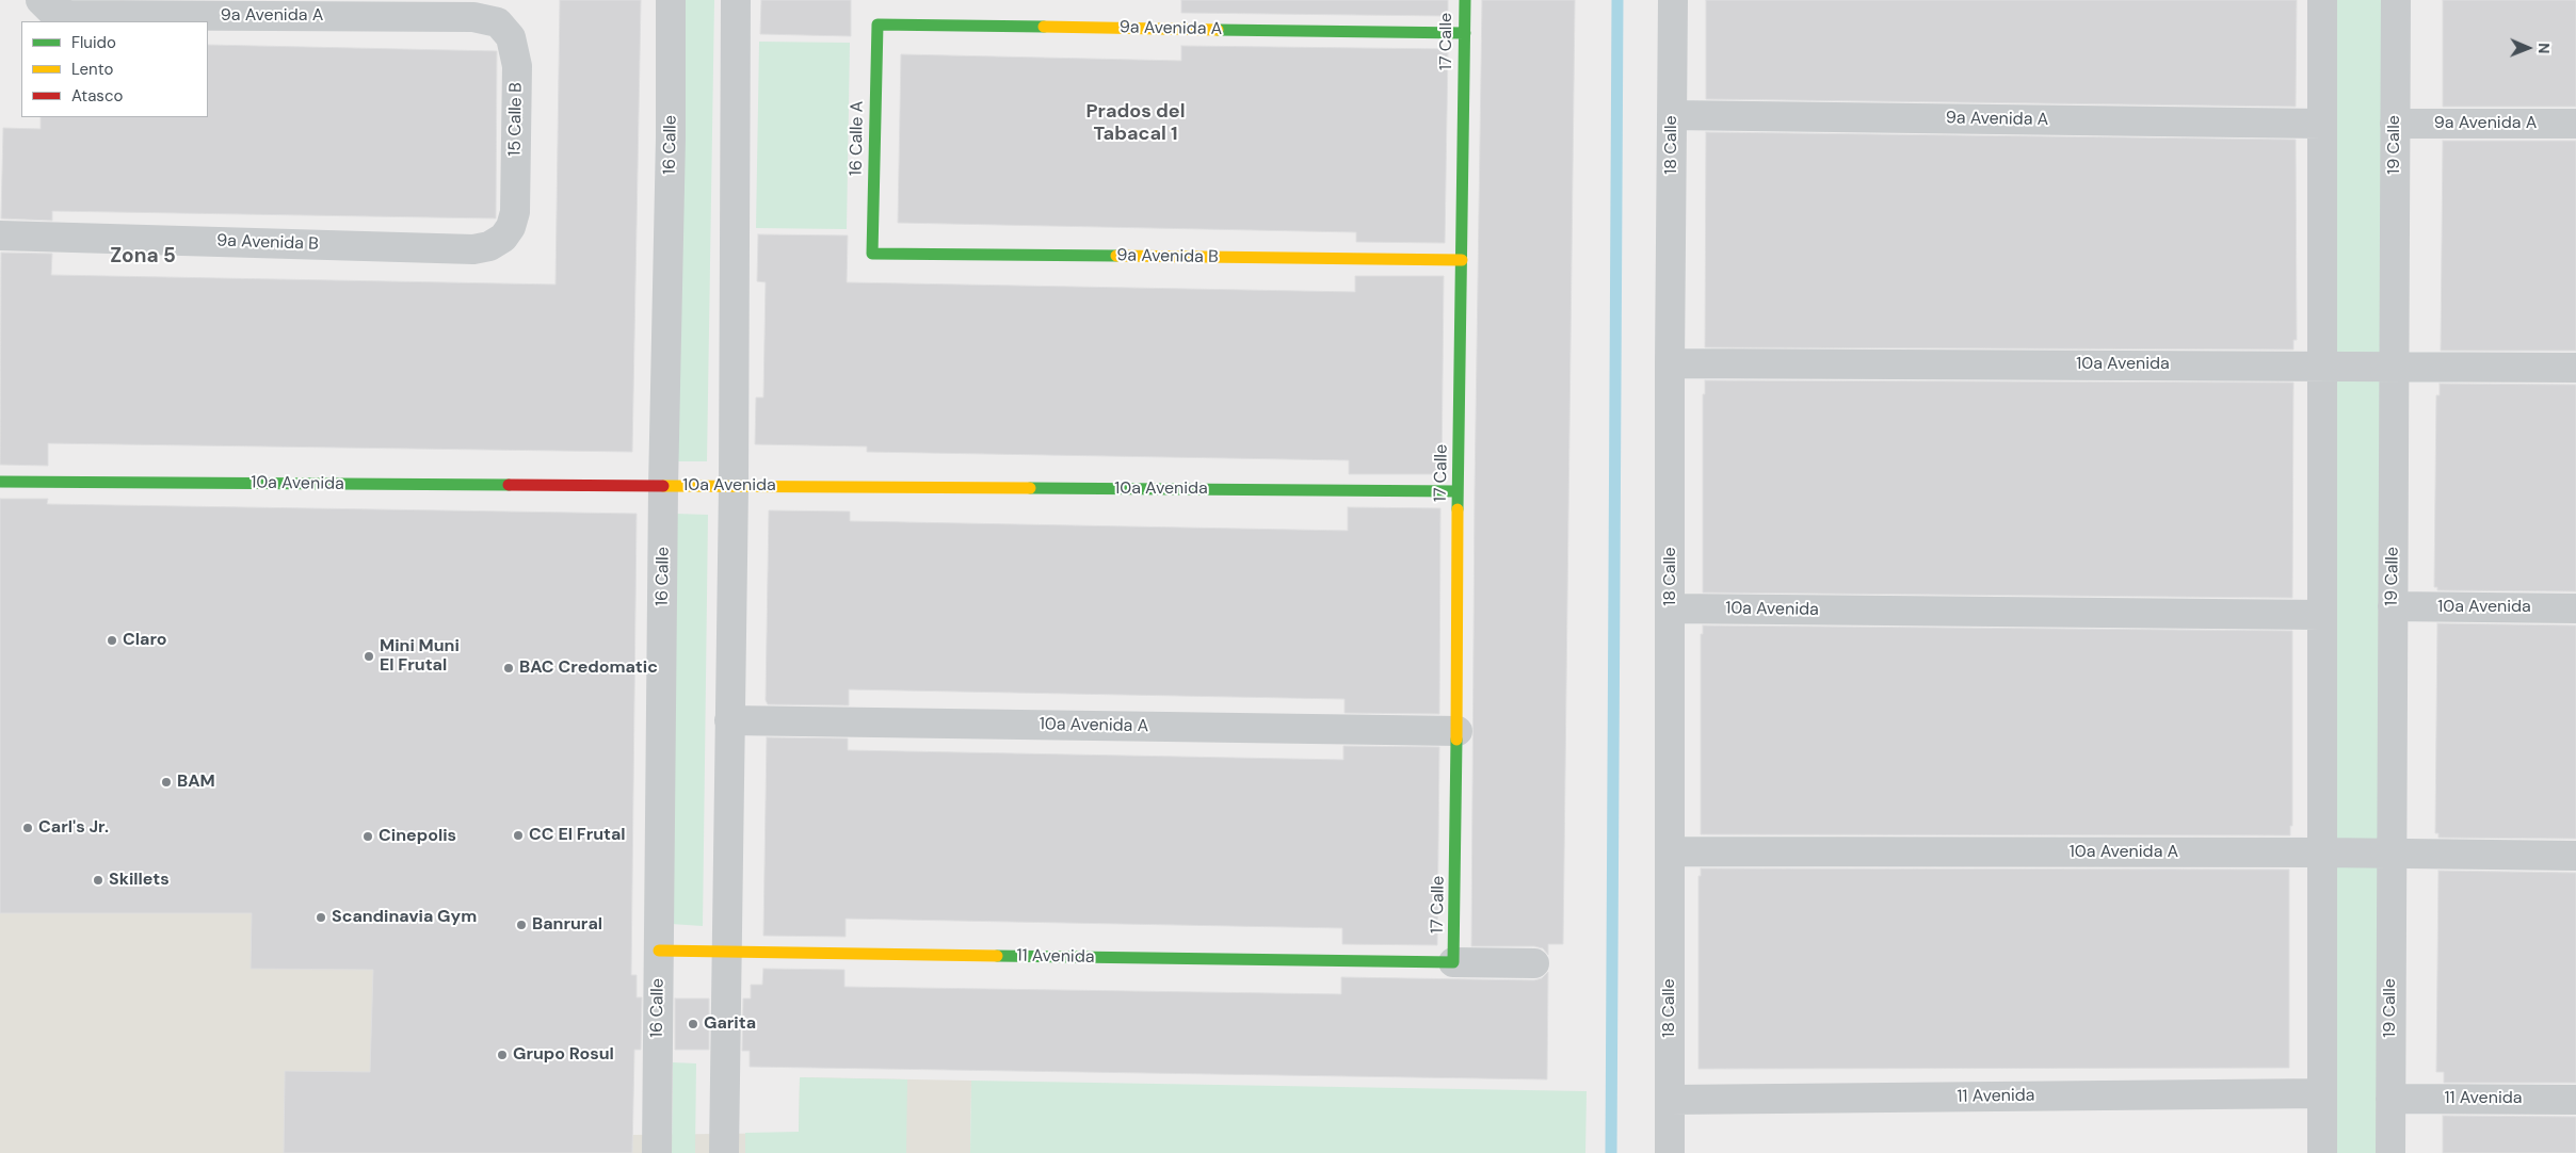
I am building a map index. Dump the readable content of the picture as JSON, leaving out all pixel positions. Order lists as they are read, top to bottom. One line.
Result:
{"streets":{"street":["9a Avenida A","17 Calle","15 Calle B","16 Calle A","16 Calle","18 Calle","19 Calle","9a Avenida B","10a Avenida","10a Avenida A","11 Avenida"]},"crossings":[["9a Avenida A","17 Calle"],["9a Avenida A","15 Calle B"],["9a Avenida A","16 Calle A"],["9a Avenida A","18 Calle"],["9a Avenida A","19 Calle"],["17 Calle","9a Avenida B"],["17 Calle","10a Avenida"],["17 Calle","10a Avenida A"],["17 Calle","11 Avenida"],["15 Calle B","9a Avenida B"],["16 Calle A","9a Avenida B"],["16 Calle","10a Avenida"],["16 Calle","11 Avenida"],["18 Calle","10a Avenida"],["18 Calle","10a Avenida A"],["18 Calle","11 Avenida"],["19 Calle","10a Avenida"],["19 Calle","10a Avenida A"],["19 Calle","11 Avenida"]],"districts":["Prados del Tabacal 1","Zona 5"],"places":["Claro","Mini Muni El Frutal","BAC Credomatic","BAM","Carl's Jr.","CC El Frutal","Cinepolis","Skillets","Scandinavia Gym","Banrural","Garita","Grupo Rosul"],"legend":["Fluido","Lento","Atasco"],"north":"right"}
